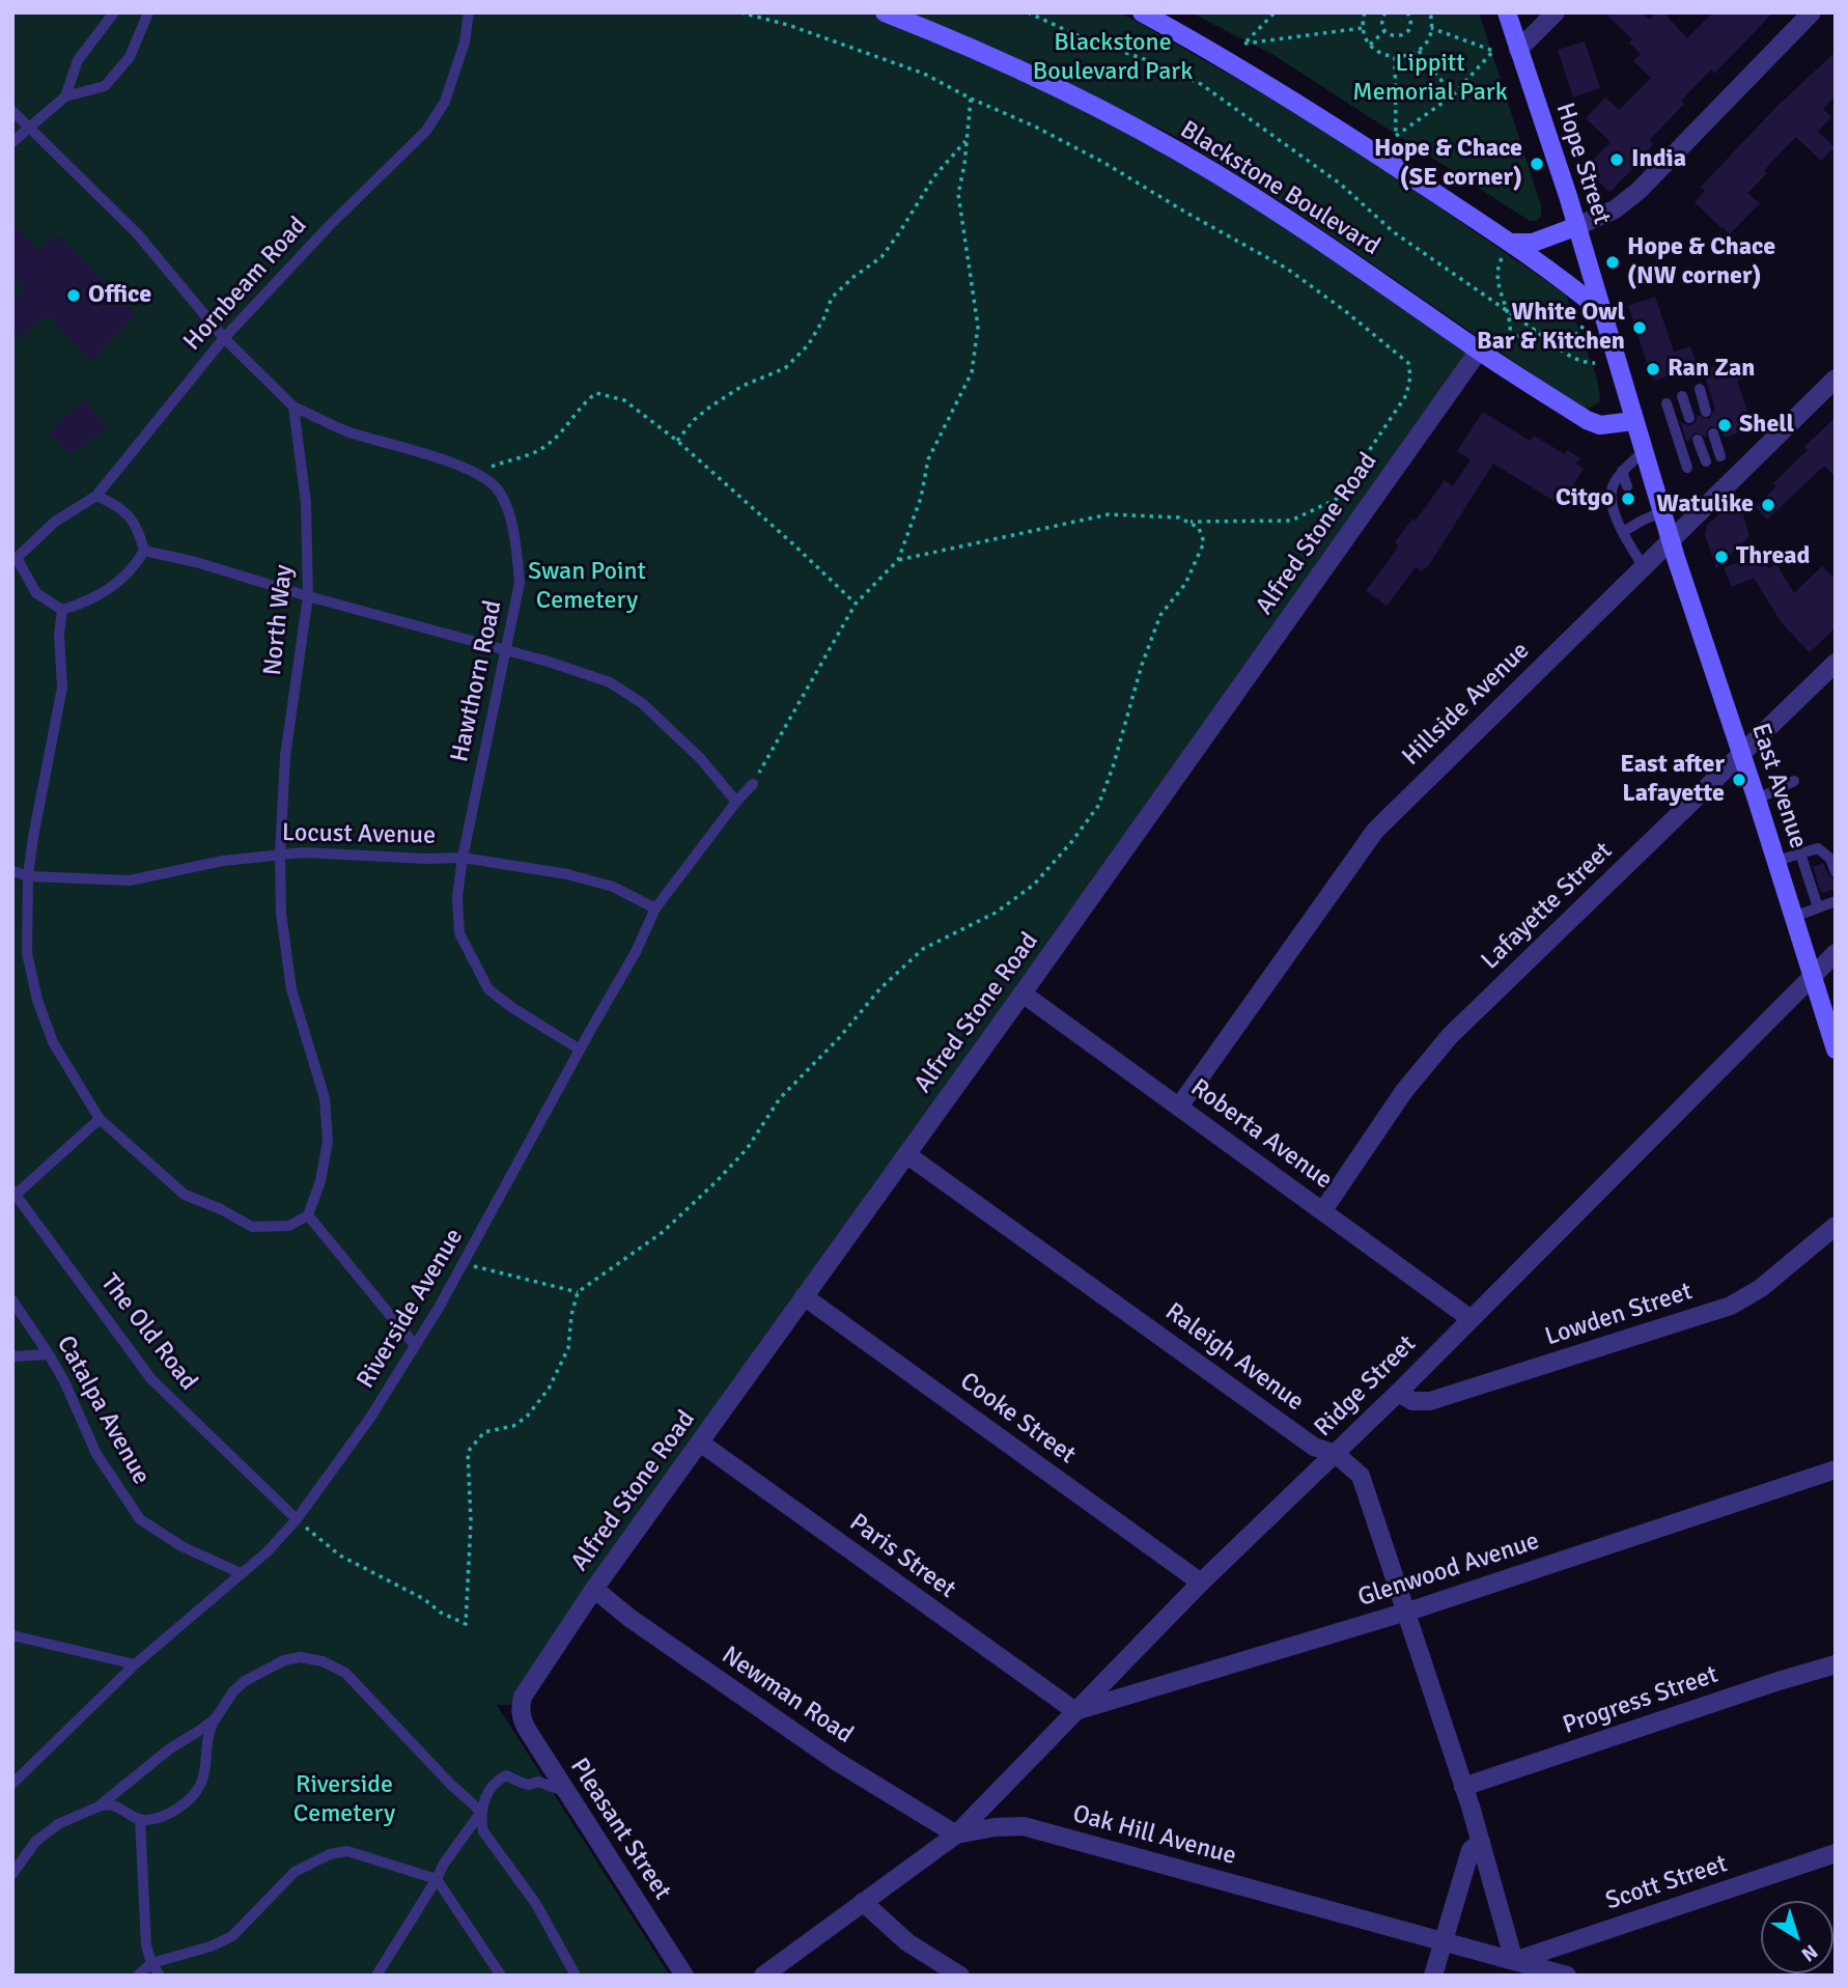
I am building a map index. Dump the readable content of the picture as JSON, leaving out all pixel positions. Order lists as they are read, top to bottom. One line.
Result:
{"streets":{"main road":["Hope Street","Blackstone Boulevard","East Avenue"],"street":["Alfred Stone Road","Hillside Avenue","Lafayette Street","Roberta Avenue","Lowden Street","Raleigh Avenue","Ridge Street","Cooke Street","Paris Street","Glenwood Avenue","Newman Road","Progress Street","Pleasant Street","Oak Hill Avenue","Scott Street"],"lane":["Hornbeam Road","North Way","Hawthorn Road","Locust Avenue","Riverside Avenue","The Old Road","Catalpa Avenue"]},"crossings":[["Hope Street","Blackstone Boulevard"],["Hope Street","Hillside Avenue"],["Hope Street","East Avenue"],["Blackstone Boulevard","Alfred Stone Road"],["Alfred Stone Road","Roberta Avenue"],["Alfred Stone Road","Raleigh Avenue"],["Alfred Stone Road","Cooke Street"],["Alfred Stone Road","Paris Street"],["Alfred Stone Road","Newman Road"],["Alfred Stone Road","Pleasant Street"],["North Way","Hawthorn Road"],["North Way","Locust Avenue"],["Hawthorn Road","Locust Avenue"],["Hawthorn Road","Riverside Avenue"],["Hillside Avenue","East Avenue"],["Hillside Avenue","Roberta Avenue"],["East Avenue","Lafayette Street"],["East Avenue","Ridge Street"],["Locust Avenue","Riverside Avenue"],["Lafayette Street","Roberta Avenue"],["Roberta Avenue","Ridge Street"],["Riverside Avenue","The Old Road"],["Riverside Avenue","Catalpa Avenue"],["Lowden Street","Ridge Street"],["Raleigh Avenue","Ridge Street"],["Raleigh Avenue","Glenwood Avenue"],["Raleigh Avenue","Progress Street"],["Raleigh Avenue","Oak Hill Avenue"],["Raleigh Avenue","Scott Street"],["Ridge Street","Cooke Street"],["Ridge Street","Paris Street"],["Ridge Street","Glenwood Avenue"],["Ridge Street","Newman Road"],["Ridge Street","Oak Hill Avenue"],["Paris Street","Glenwood Avenue"],["Newman Road","Oak Hill Avenue"],["Oak Hill Avenue","Scott Street"]],"parks":["Blackstone Boulevard Park","Lippitt Memorial Park","Swan Point Cemetery","Riverside Cemetery"],"places":["India","Hope & Chace (SE corner)","Hope & Chace (NW corner)","Office","White Owl Bar & Kitchen","Ran Zan","Shell","Citgo","Watulike","Thread","East after Lafayette"],"north":"bottom right"}
